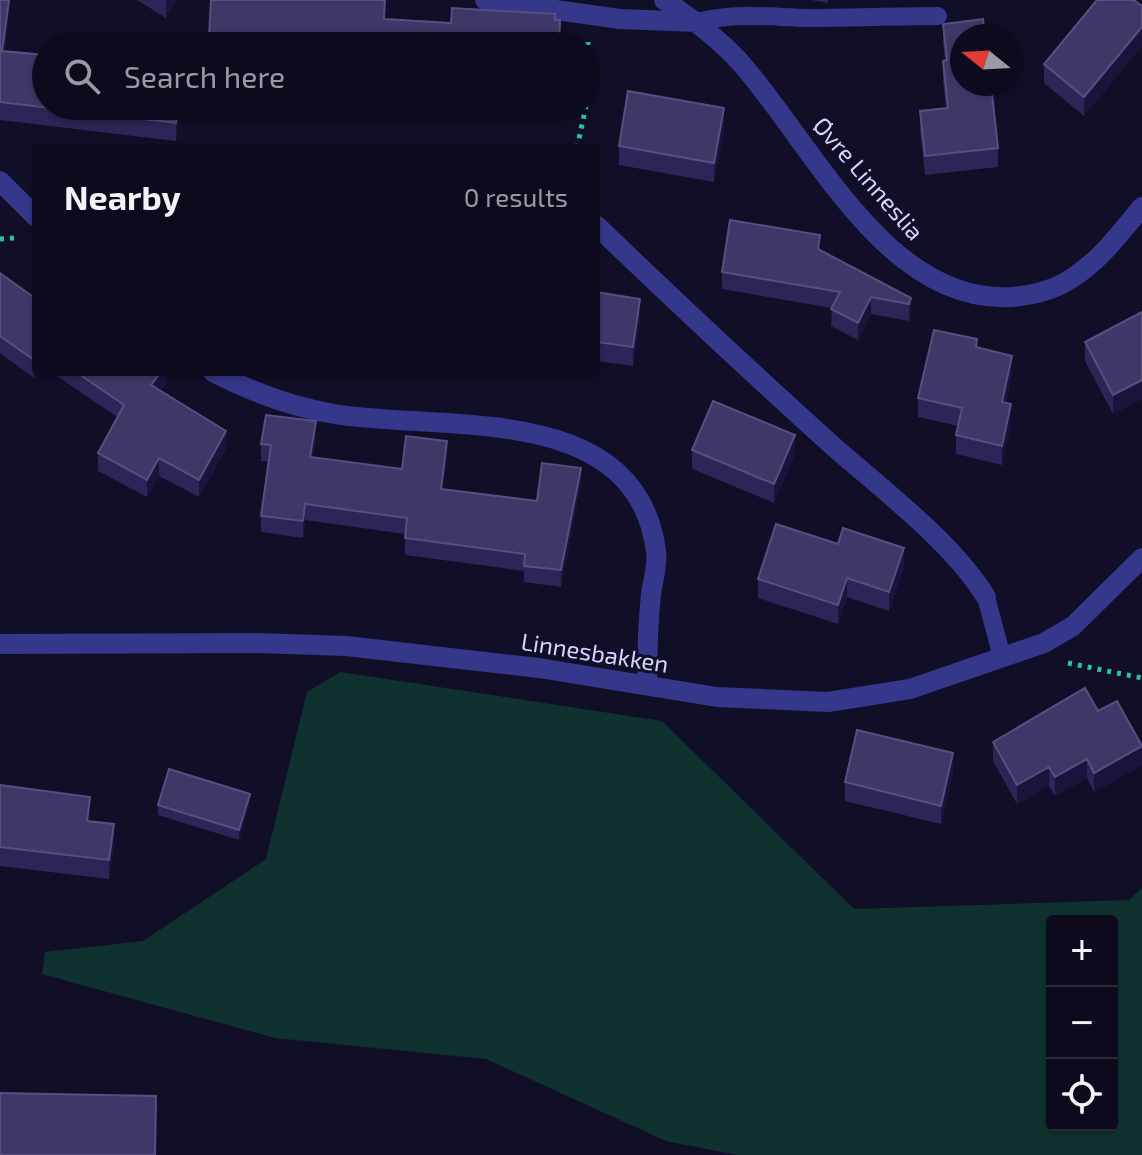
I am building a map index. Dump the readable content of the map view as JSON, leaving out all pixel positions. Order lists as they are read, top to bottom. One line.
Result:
{"streets":{"street":["Øvre Linneslia","Linnesbakken"]},"north":"left","page":{"search":"Search here","heading":["Nearby","0 results"],"map_buttons":["+","−"]}}
